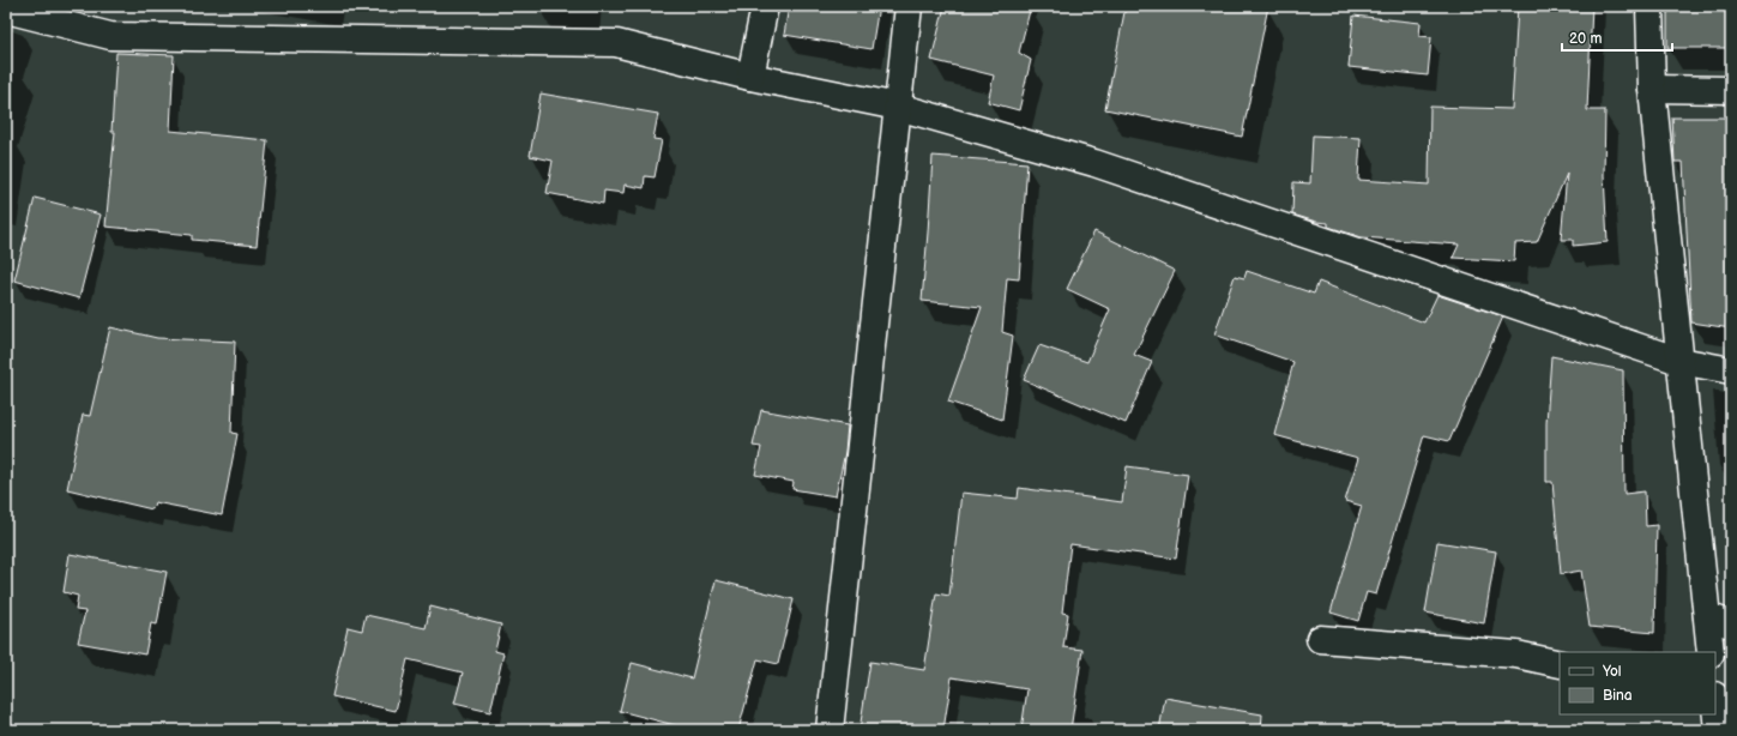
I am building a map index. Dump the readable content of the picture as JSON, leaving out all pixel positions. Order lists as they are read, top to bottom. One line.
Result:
{"legend":["Yol","Bina"],"scale_bar":"20 m"}
